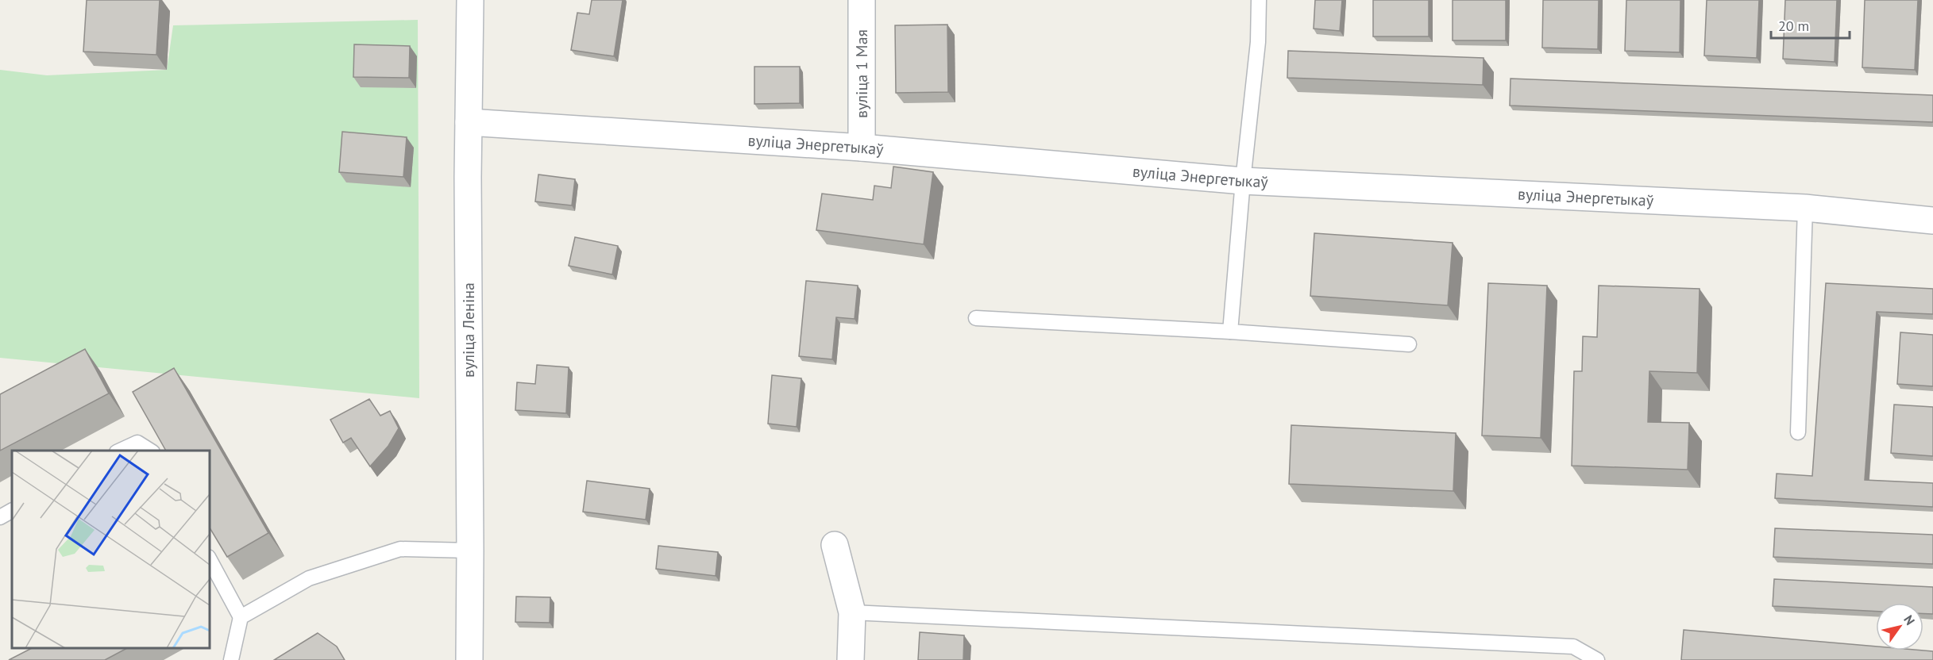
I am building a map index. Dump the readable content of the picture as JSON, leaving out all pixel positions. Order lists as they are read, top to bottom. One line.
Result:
{"streets":{"street":["вуліца 1 Мая","вуліца Энергетыкаў","вуліца Леніна"]},"crossings":[["вуліца 1 Мая","вуліца Энергетыкаў"],["вуліца Энергетыкаў","вуліца Леніна"]],"scale_bar":"20 m","north":"top right"}
